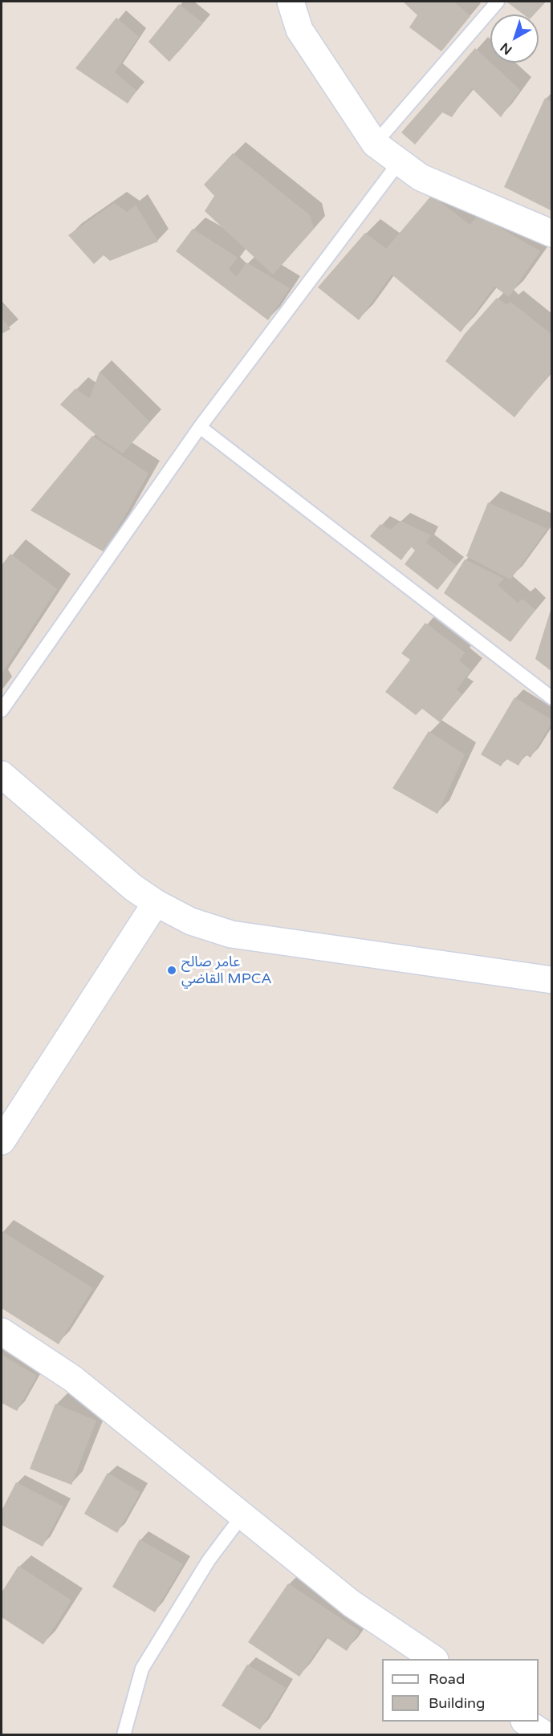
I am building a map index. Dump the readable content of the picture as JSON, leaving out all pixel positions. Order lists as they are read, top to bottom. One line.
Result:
{"places":["عامر صالح القاضي MPCA"],"legend":["Road","Building"],"north":"bottom left"}
